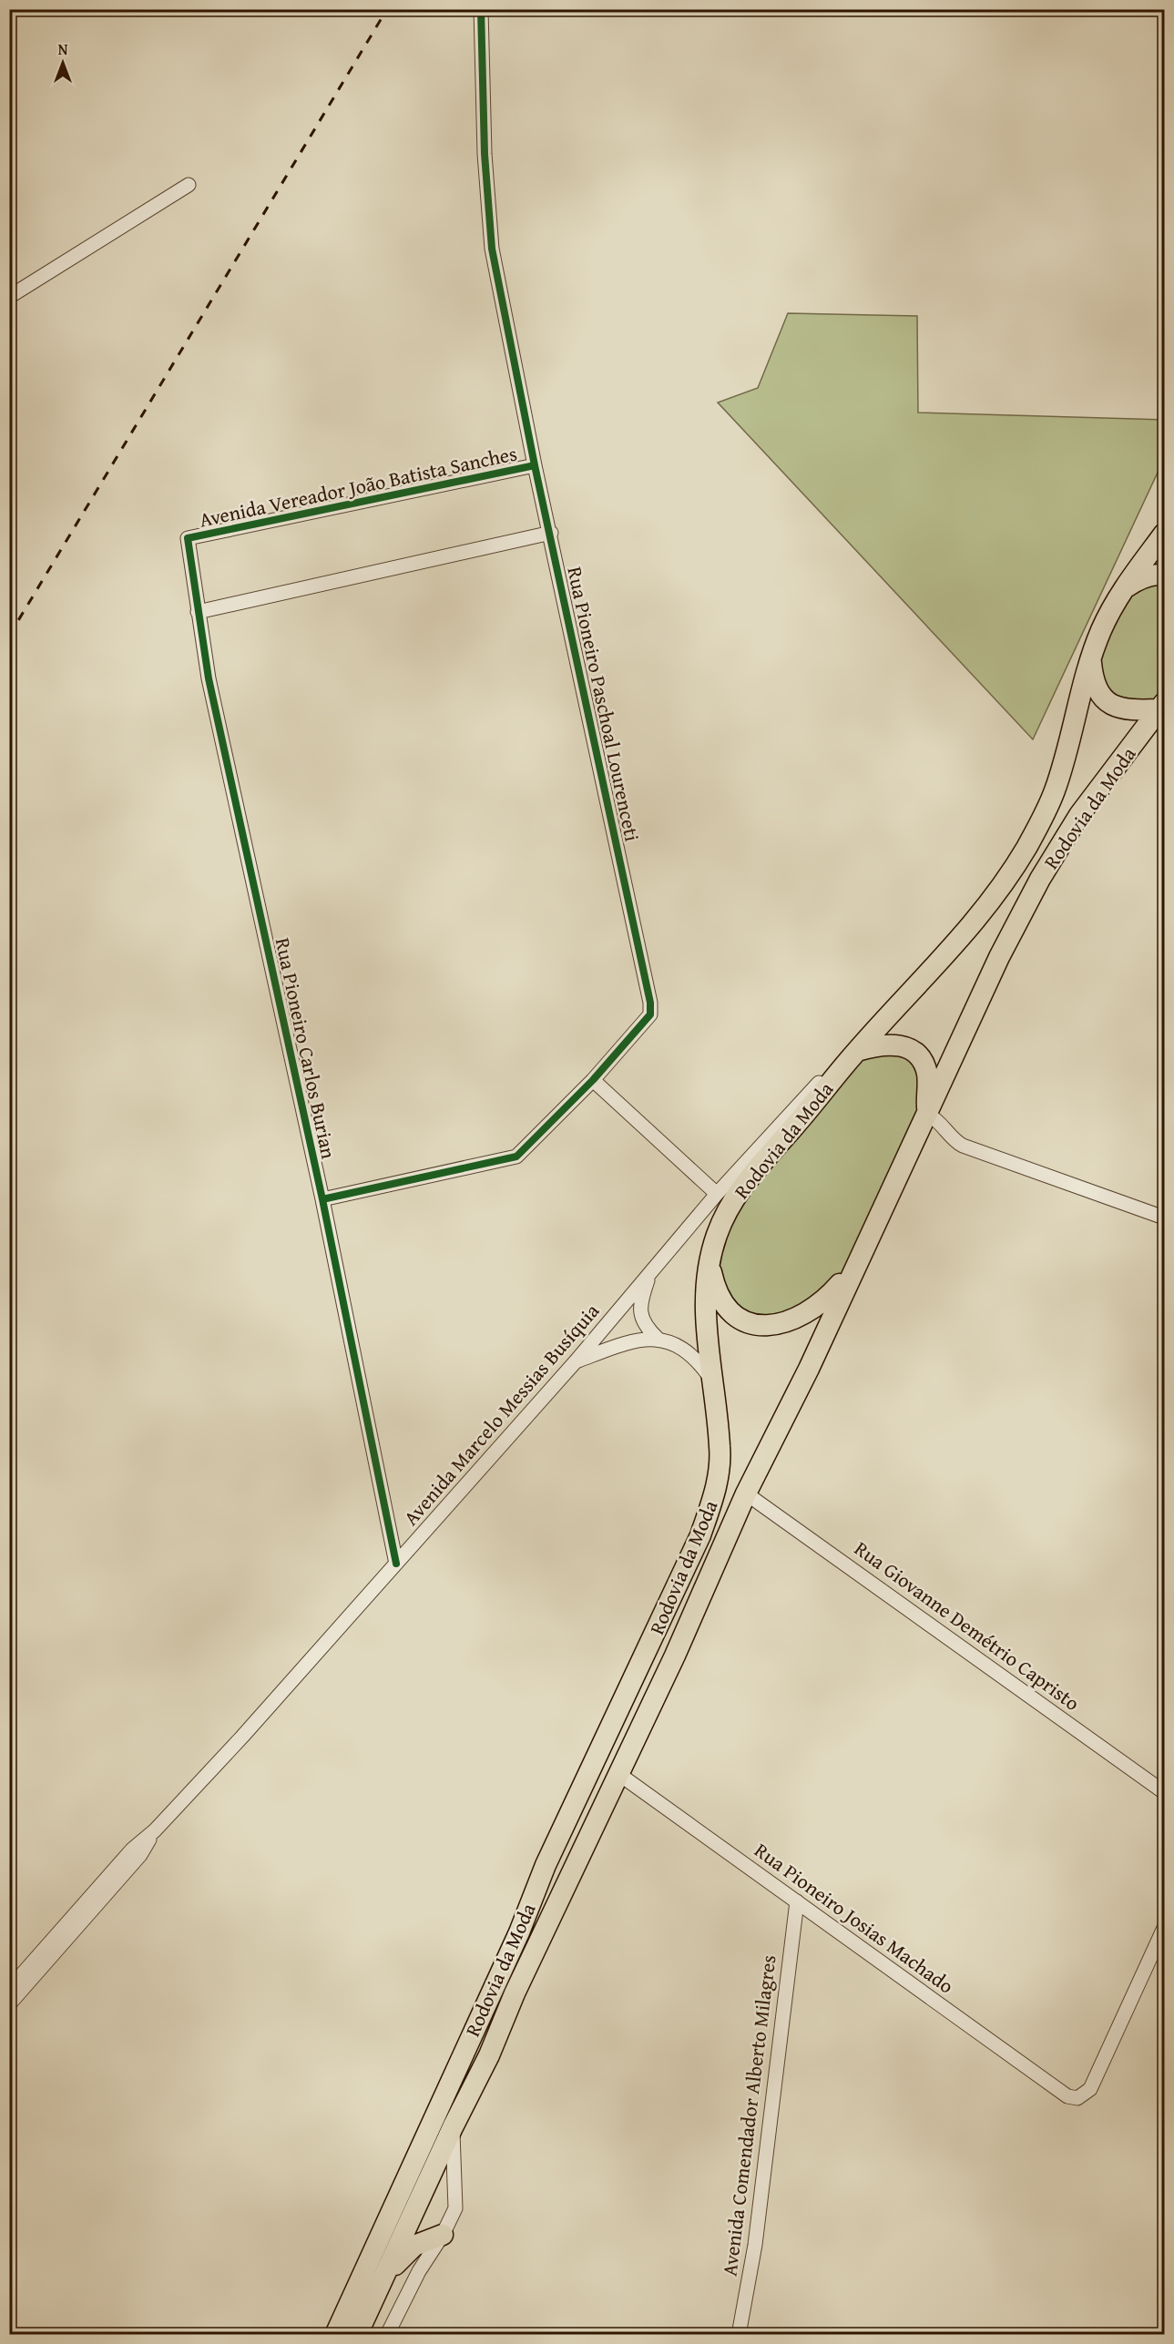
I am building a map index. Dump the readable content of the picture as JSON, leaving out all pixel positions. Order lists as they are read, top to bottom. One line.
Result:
{"streets":{"highway":["Rodovia da Moda"],"street":["Avenida Vereador João Batista Sanches","Rua Pioneiro Paschoal Lourenceti","Rua Pioneiro Carlos Burian","Avenida Marcelo Messias Busíquia","Rua Giovanne Demétrio Capristo","Rua Pioneiro Josias Machado","Avenida Comendador Alberto Milagres"]},"crossings":[["Avenida Vereador João Batista Sanches","Rua Pioneiro Paschoal Lourenceti"],["Avenida Vereador João Batista Sanches","Rua Pioneiro Carlos Burian"],["Rua Pioneiro Paschoal Lourenceti","Rua Pioneiro Carlos Burian"],["Rodovia da Moda","Avenida Marcelo Messias Busíquia"],["Rodovia da Moda","Rua Giovanne Demétrio Capristo"],["Rodovia da Moda","Rua Pioneiro Josias Machado"],["Rua Pioneiro Carlos Burian","Avenida Marcelo Messias Busíquia"],["Rua Pioneiro Josias Machado","Avenida Comendador Alberto Milagres"]],"north":"top"}
